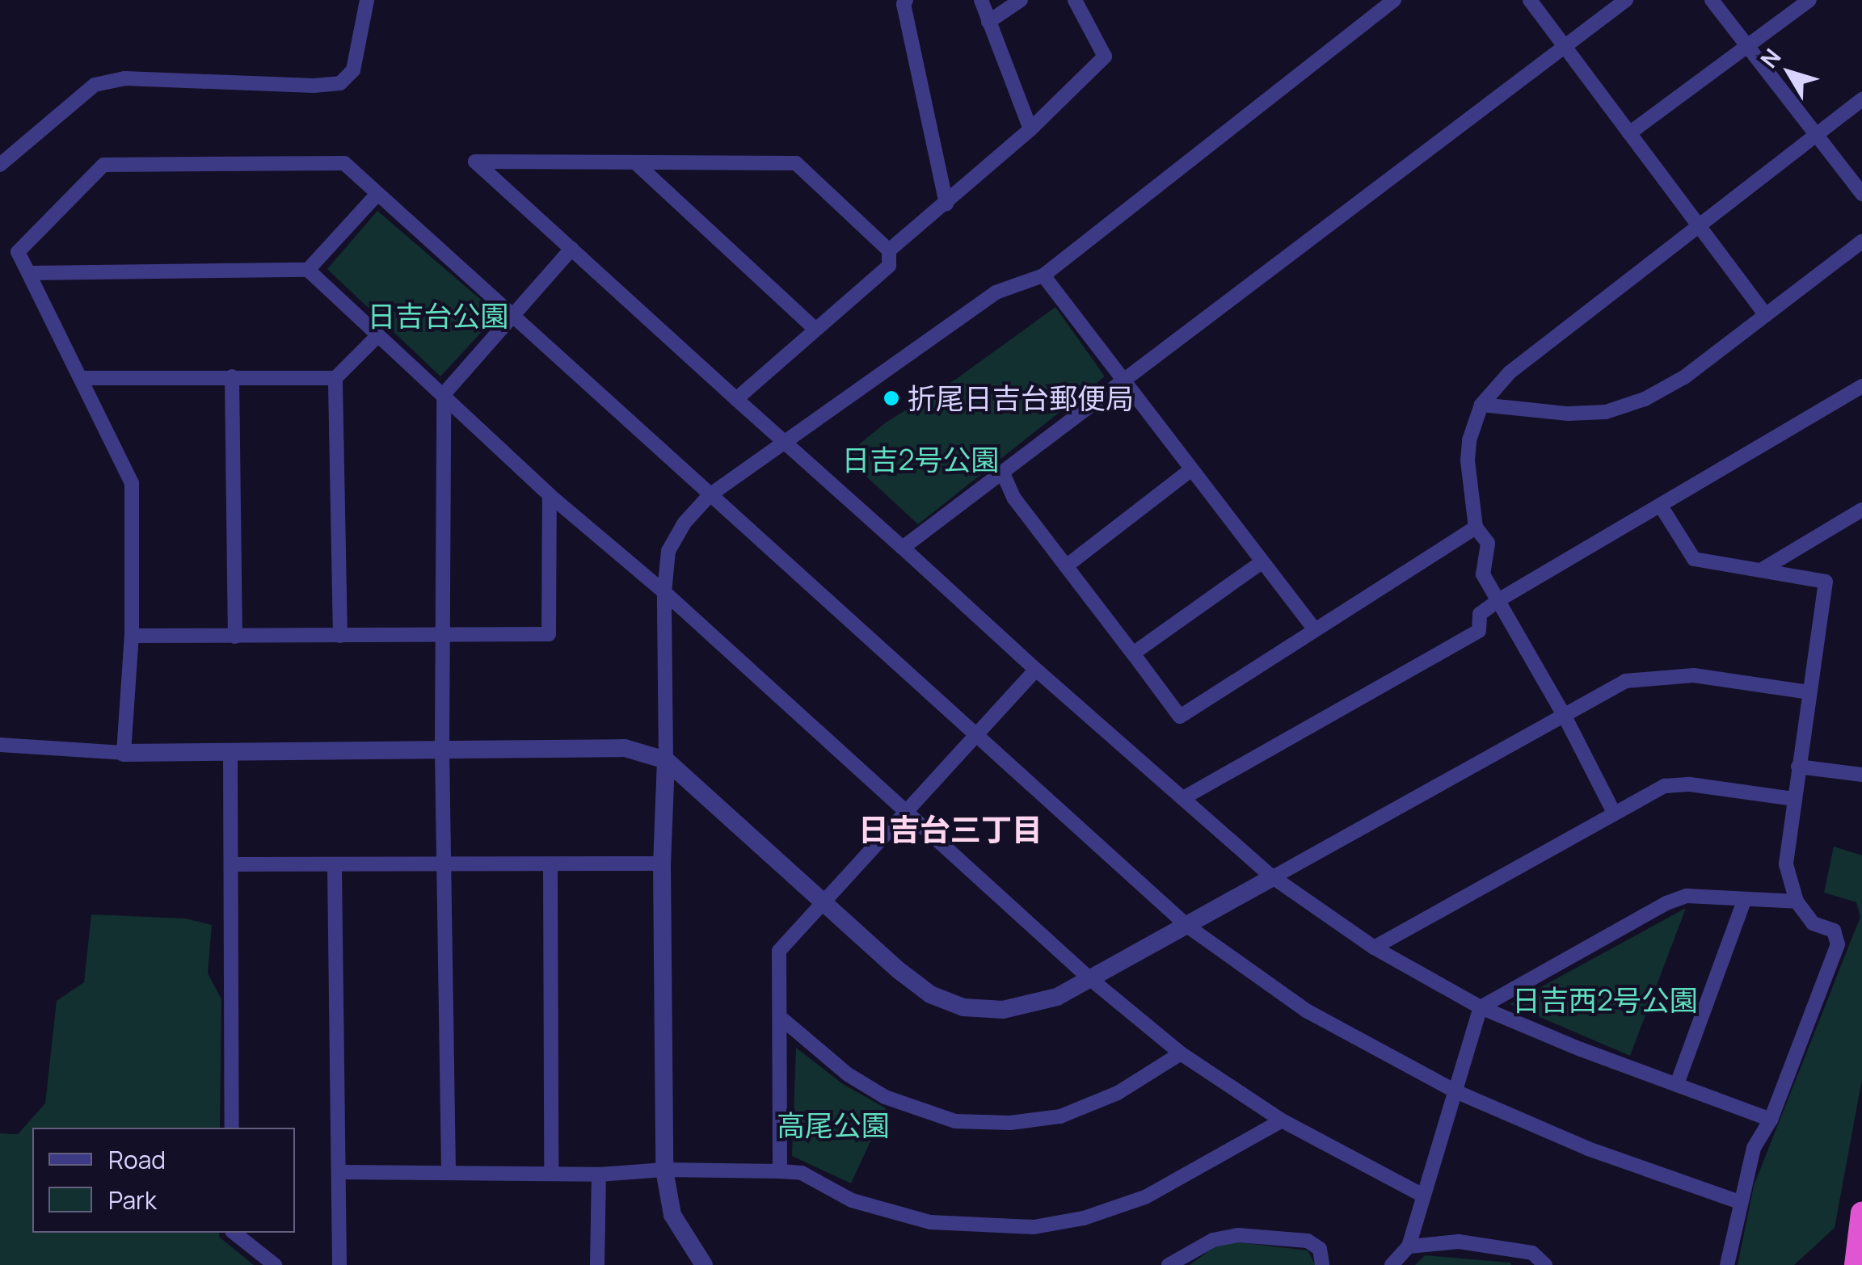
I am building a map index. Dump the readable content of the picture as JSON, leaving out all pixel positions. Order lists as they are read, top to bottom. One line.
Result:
{"districts":["日吉台三丁目"],"parks":["日吉台公園","日吉2号公園","日吉西2号公園","高尾公園"],"places":["折尾日吉台郵便局"],"legend":["Road","Park"],"north":"top left"}
